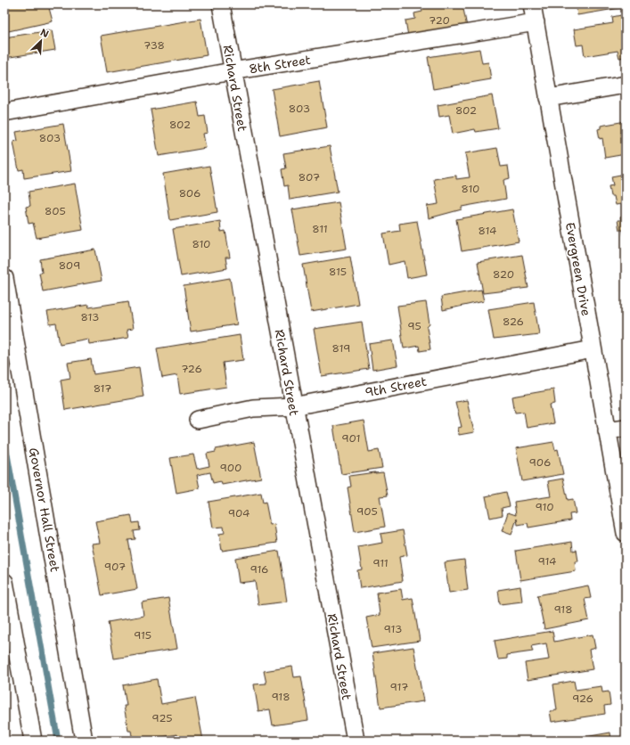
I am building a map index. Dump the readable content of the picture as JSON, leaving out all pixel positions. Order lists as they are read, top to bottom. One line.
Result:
{"streets":{"street":["8th Street","Richard Street","Evergreen Drive","9th Street","Governor Hall Street"]},"crossings":[["8th Street","Richard Street"],["8th Street","Evergreen Drive"],["Richard Street","9th Street"],["Evergreen Drive","9th Street"]],"house_numbers":["720","738","803","802","802","803","807","810","806","805","811","814","810","809","815","820","813","826","95","819","726","817","901","906","900","910","905","904","914","911","907","916","918","913","915","917","918","926","925"],"north":"top right"}
